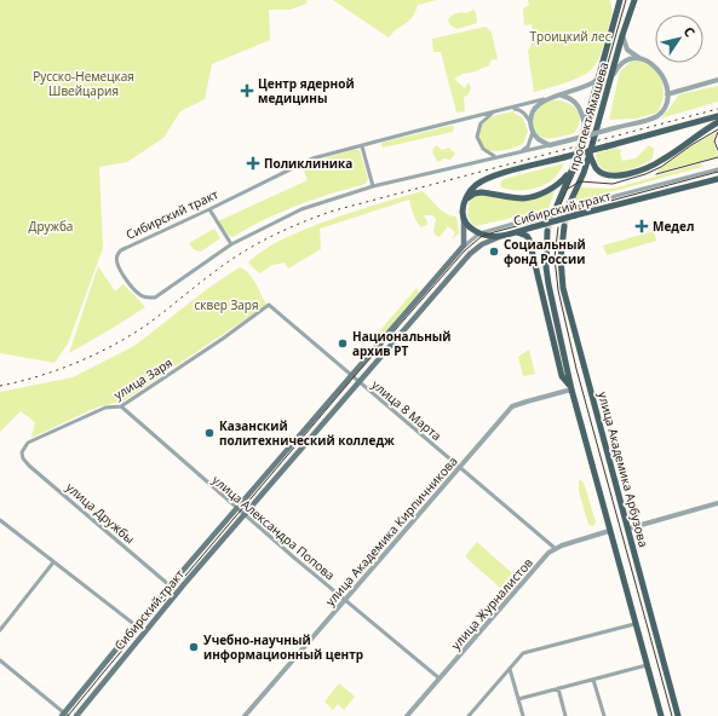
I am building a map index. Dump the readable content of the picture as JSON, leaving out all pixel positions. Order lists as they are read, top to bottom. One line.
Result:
{"streets":{"main road":["проспект Ямашева","Сибирский тракт","улица Академика Арбузова"],"street":["улица Заря","улица 8 Марта","улица Дружбы","улица Александра Попова","улица Академика Кирпичникова","улица Журналистов"]},"crossings":[["проспект Ямашева","Сибирский тракт"],["Сибирский тракт","улица 8 Марта"],["Сибирский тракт","улица Дружбы"],["Сибирский тракт","улица Александра Попова"],["улица Заря","улица 8 Марта"],["улица Заря","улица Дружбы"],["улица Заря","улица Александра Попова"],["улица 8 Марта","улица Академика Кирпичникова"],["улица 8 Марта","улица Журналистов"],["улица Александра Попова","улица Академика Кирпичникова"],["улица Александра Попова","улица Журналистов"]],"parks":["Троицкий лес","Русско-Немецкая Швейцария","Дружба","сквер Заря"],"places":{"health":["Центр ядерной медицины","Поликлиника","Медел"],"other":["Социальный фонд России","Национальный архив РТ","Казанский политехнический колледж","Учебно-научный информационный центр"]},"north":"top right"}
